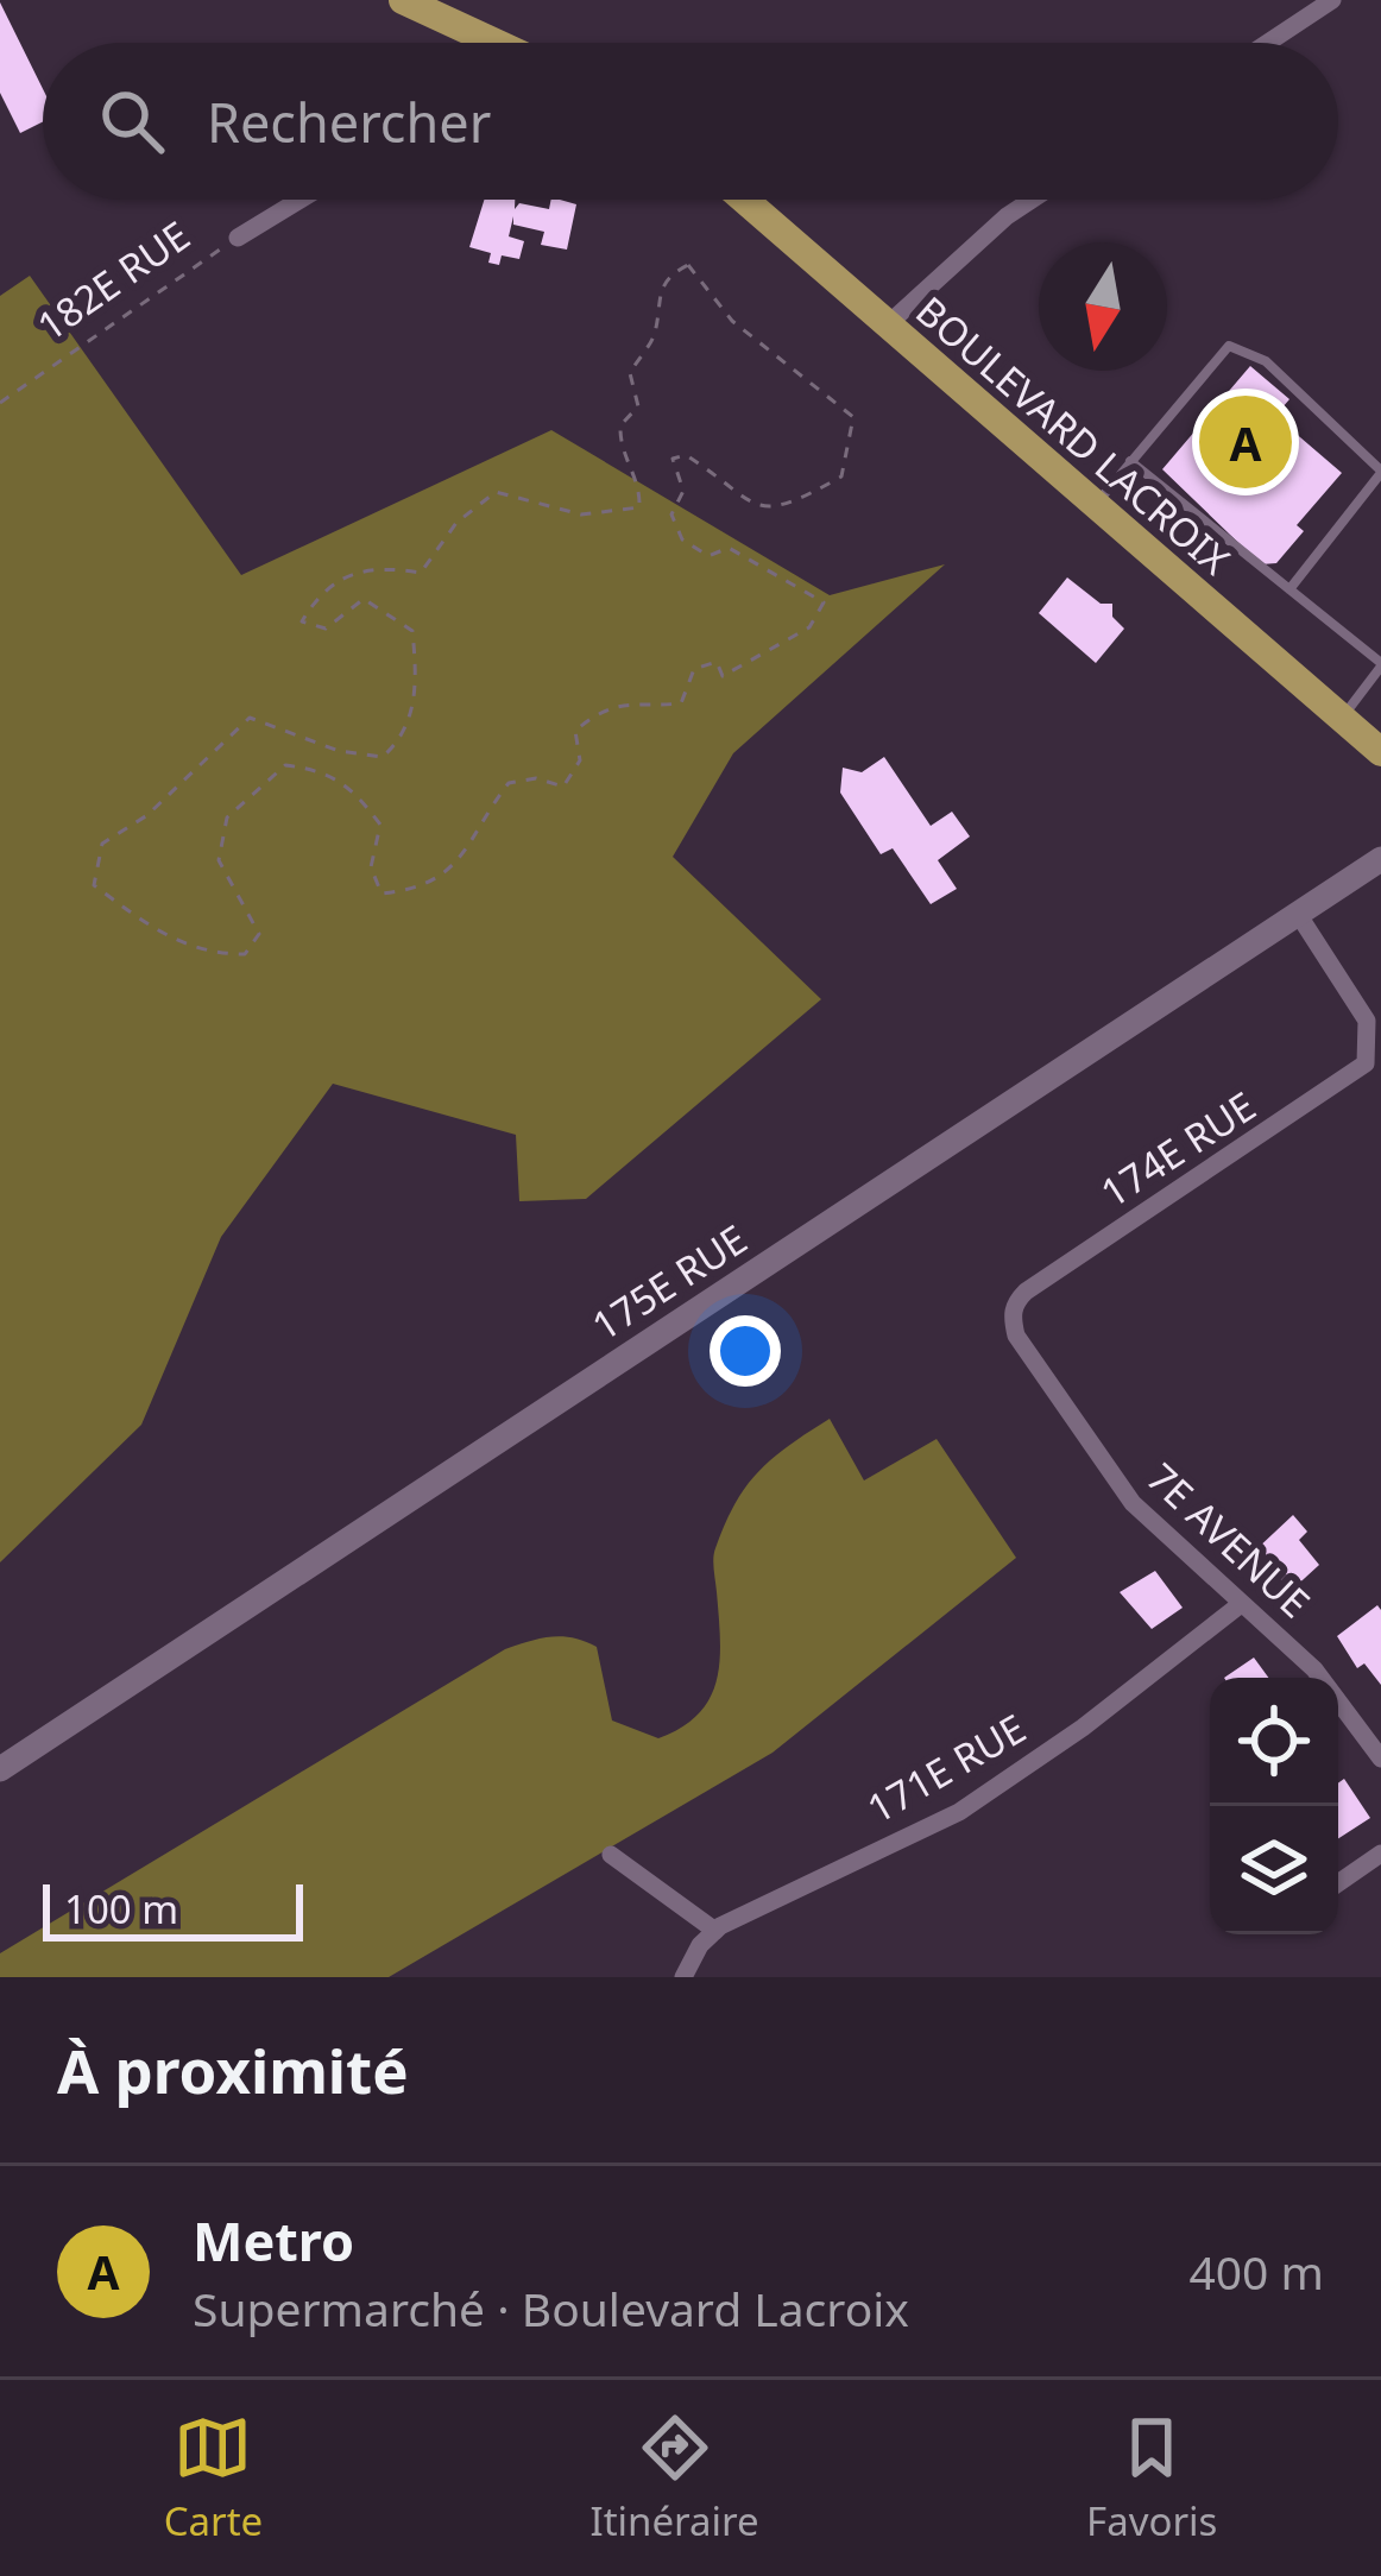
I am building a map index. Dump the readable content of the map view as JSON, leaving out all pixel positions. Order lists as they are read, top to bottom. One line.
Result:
{"streets":{"main road":["BOULEVARD LACROIX"],"street":["182E RUE","174E RUE","175E RUE","7E AVENUE","171E RUE"]},"crossings":[["174E RUE","175E RUE"],["174E RUE","7E AVENUE"],["7E AVENUE","171E RUE"]],"scale_bar":"100 m","north":"bottom","page":{"search":"Rechercher","pins":"A","scale":"100 m","heading":"À proximité","list":[{"mark":"A","name":"Metro","note":"Supermarché · Boulevard Lacroix","value":"400 m"}],"nav":["Carte","Itinéraire","Favoris"]}}
